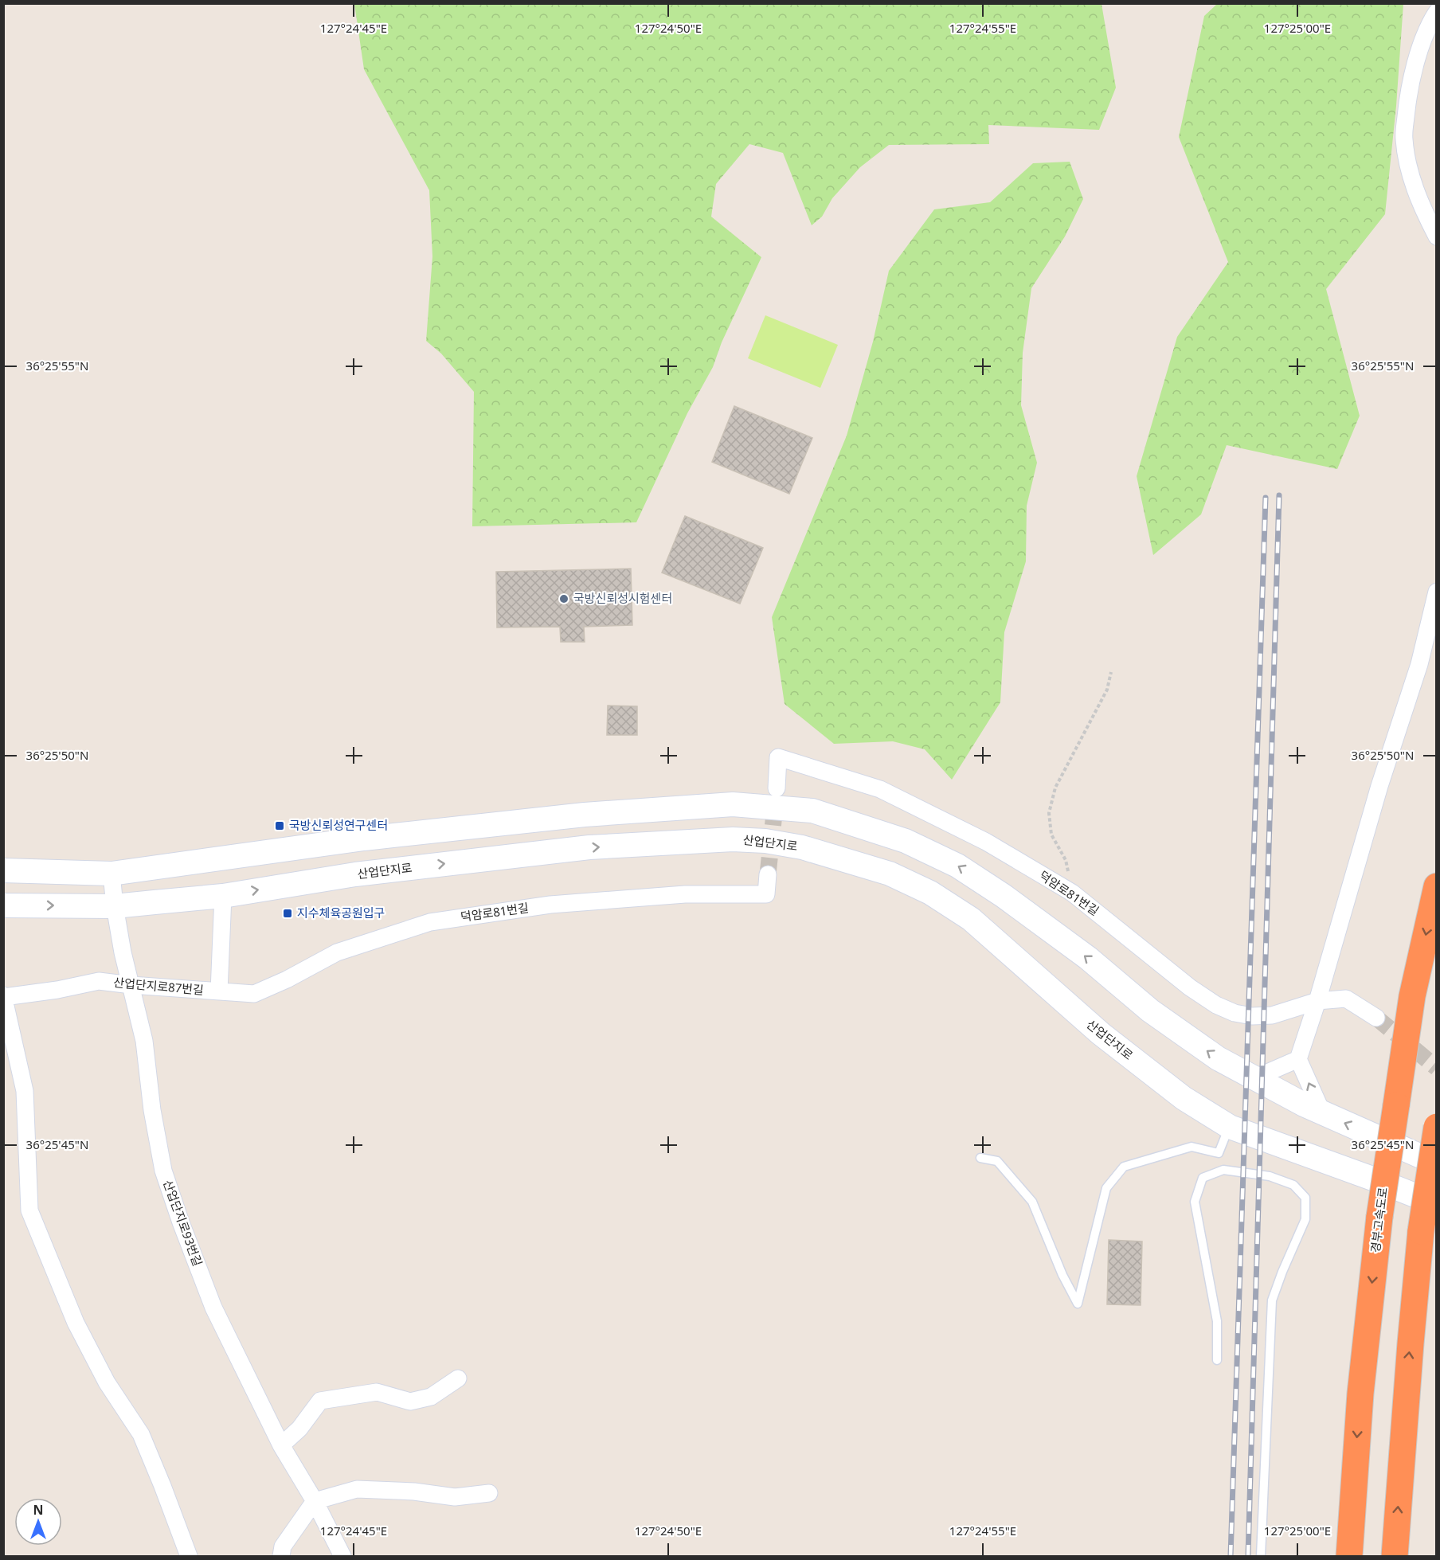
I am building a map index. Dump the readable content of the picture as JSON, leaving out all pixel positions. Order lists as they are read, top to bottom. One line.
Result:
{"streets":{"highway":["경부고속도로"],"main road":["산업단지로"],"street":["덕암로81번길","산업단지로87번길","산업단지로93번길"]},"crossings":[["산업단지로","산업단지로87번길"],["산업단지로","산업단지로93번길"],["덕암로81번길","산업단지로87번길"],["산업단지로87번길","산업단지로93번길"]],"places":{"other":["국방신뢰성시험센터"],"transit":["국방신뢰성연구센터","지수체육공원입구"]},"north":"top","coordinates":["127°24'45\"E","127°24'50\"E","127°24'55\"E","127°25'00\"E","36°25'55\"N","36°25'50\"N","36°25'45\"N"]}
